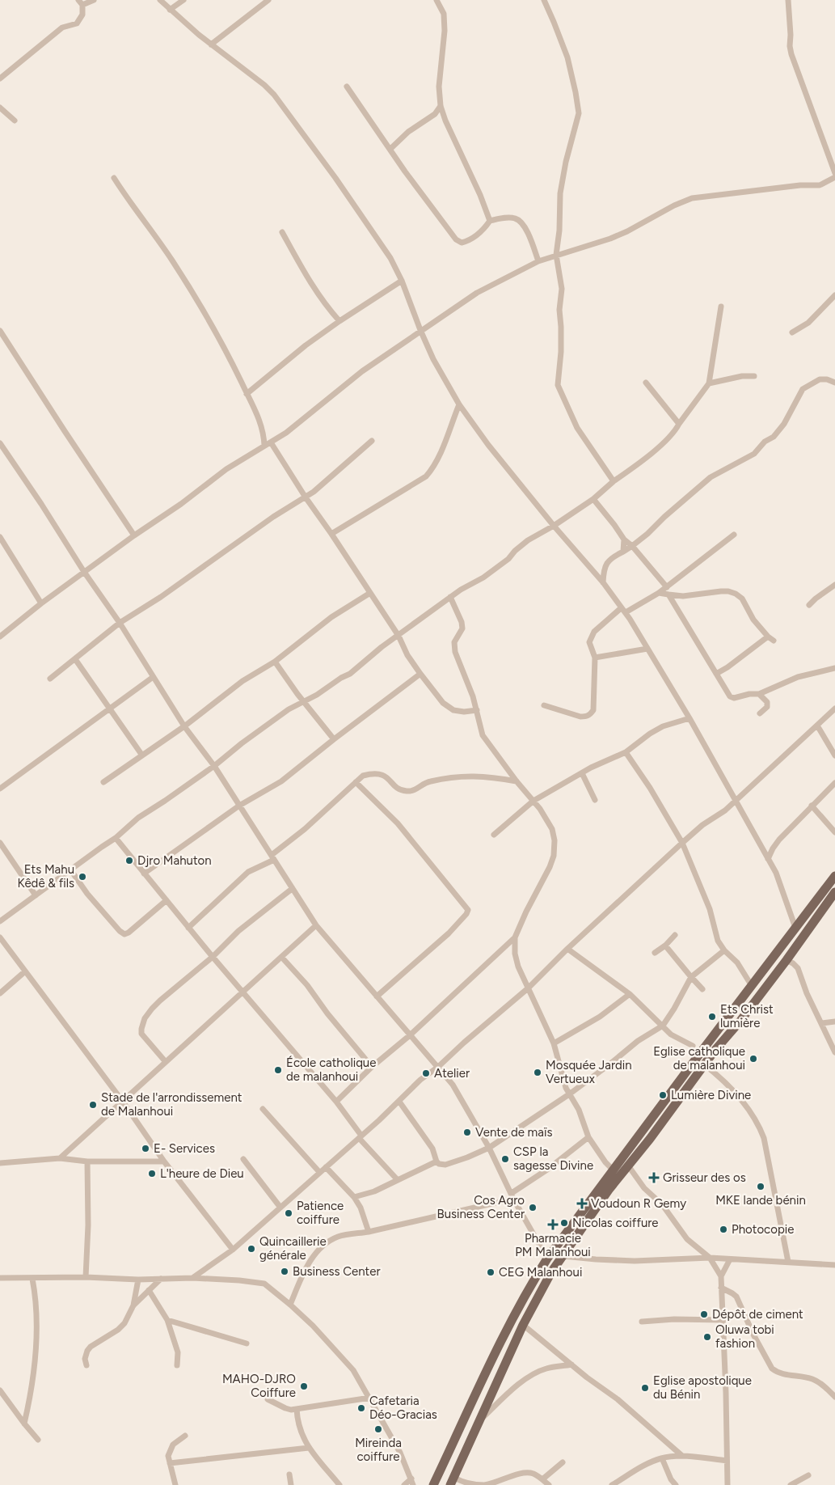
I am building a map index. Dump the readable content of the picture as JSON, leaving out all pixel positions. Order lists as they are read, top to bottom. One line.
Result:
{"places":{"other":["Djro Mahuton","Ets Mahu Kêdê & fils","Ets Christ lumière","Eglise catholique de malanhoui","École catholique de malanhoui","Mosquée Jardin Vertueux","Atelier","Lumière Divine","Stade de l'arrondissement de Malanhoui","Vente de maïs","E- Services","CSP la sagesse Divine","L'heure de Dieu","MKE lande bénin","Cos Agro Business Center","Patience coiffure","Nicolas coiffure","Photocopie","Quincaillerie générale","Business Center","CEG Malanhoui","Dépôt de ciment","Oluwa tobi fashion","MAHO-DJRO Coiffure","Eglise apostolique du Bénin","Cafetaria Déo-Gracias","Mireinda coiffure"],"health":["Grisseur des os","Voudoun R Gemy","Pharmacie PM Malanhoui"]}}
